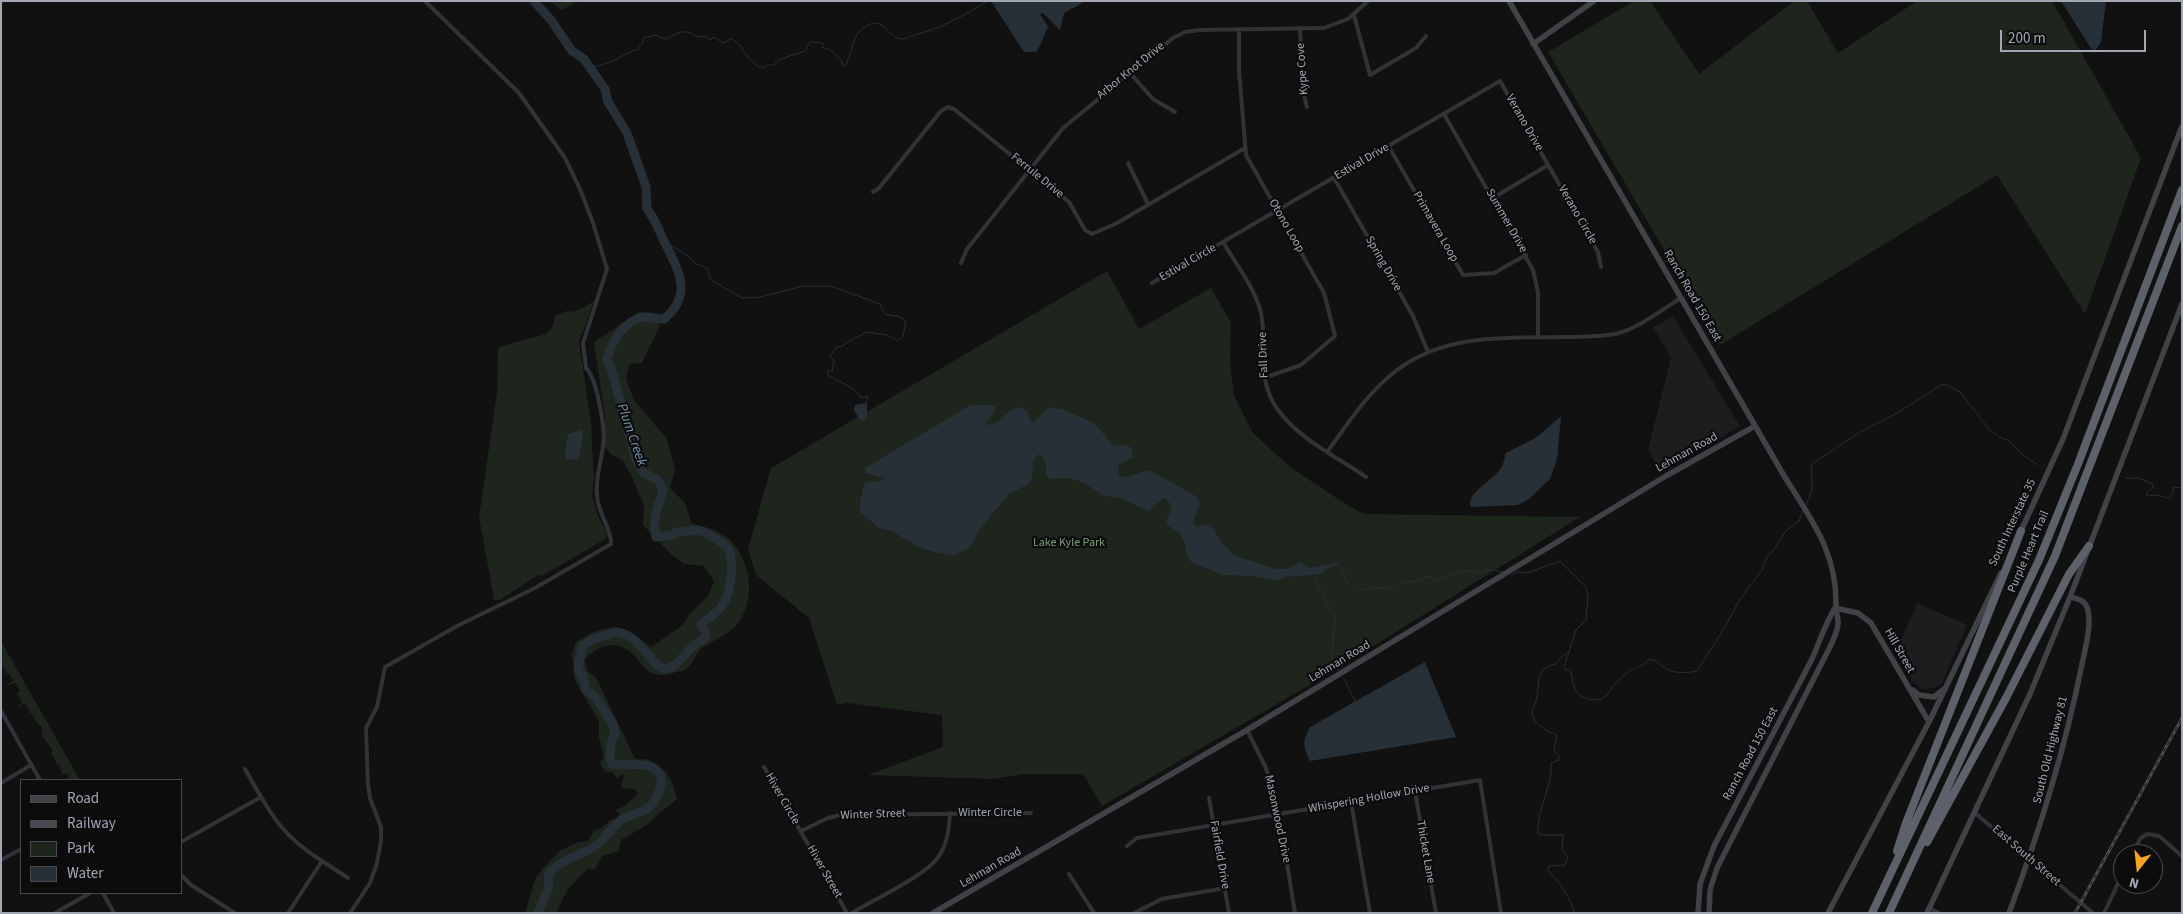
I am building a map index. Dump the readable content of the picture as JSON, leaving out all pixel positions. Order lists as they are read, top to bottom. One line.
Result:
{"streets":{"highway":["Purple Heart Trail"],"main road":["Ranch Road 150 East","Lehman Road","South Interstate 35","Hill Street","South Old Highway 81"],"street":["Kype Cove","Arbor Knot Drive","Verano Drive","Estival Drive","Ferrule Drive","Verano Circle","Summer Drive","Otono Loop","Primavera Loop","Estival Circle","Spring Drive","Fall Drive","Hiver Circle","Whispering Hollow Drive","Winter Circle","Winter Street","Masonwood Drive","Thicket Lane","Fairfield Drive","East South Street","Hiver Street"]},"crossings":[["Kype Cove","Arbor Knot Drive"],["Arbor Knot Drive","Ferrule Drive"],["Arbor Knot Drive","Otono Loop"],["Verano Drive","Estival Drive"],["Verano Drive","Verano Circle"],["Estival Drive","Summer Drive"],["Estival Drive","Otono Loop"],["Estival Drive","Primavera Loop"],["Estival Drive","Estival Circle"],["Estival Drive","Spring Drive"],["Estival Drive","Fall Drive"],["Ferrule Drive","Otono Loop"],["Summer Drive","Primavera Loop"],["Otono Loop","Fall Drive"],["Estival Circle","Fall Drive"],["Ranch Road 150 East","Lehman Road"],["Ranch Road 150 East","Hill Street"],["Lehman Road","Masonwood Drive"],["South Interstate 35","Hill Street"],["South Old Highway 81","East South Street"],["Hiver Circle","Winter Street"],["Hiver Circle","Hiver Street"],["Whispering Hollow Drive","Masonwood Drive"],["Whispering Hollow Drive","Thicket Lane"],["Whispering Hollow Drive","Fairfield Drive"],["Winter Circle","Winter Street"],["Winter Street","Hiver Street"]],"water":["Plum Creek"],"parks":["Lake Kyle Park"],"legend":["Road","Railway","Park","Water"],"scale_bar":"200 m","north":"bottom"}
